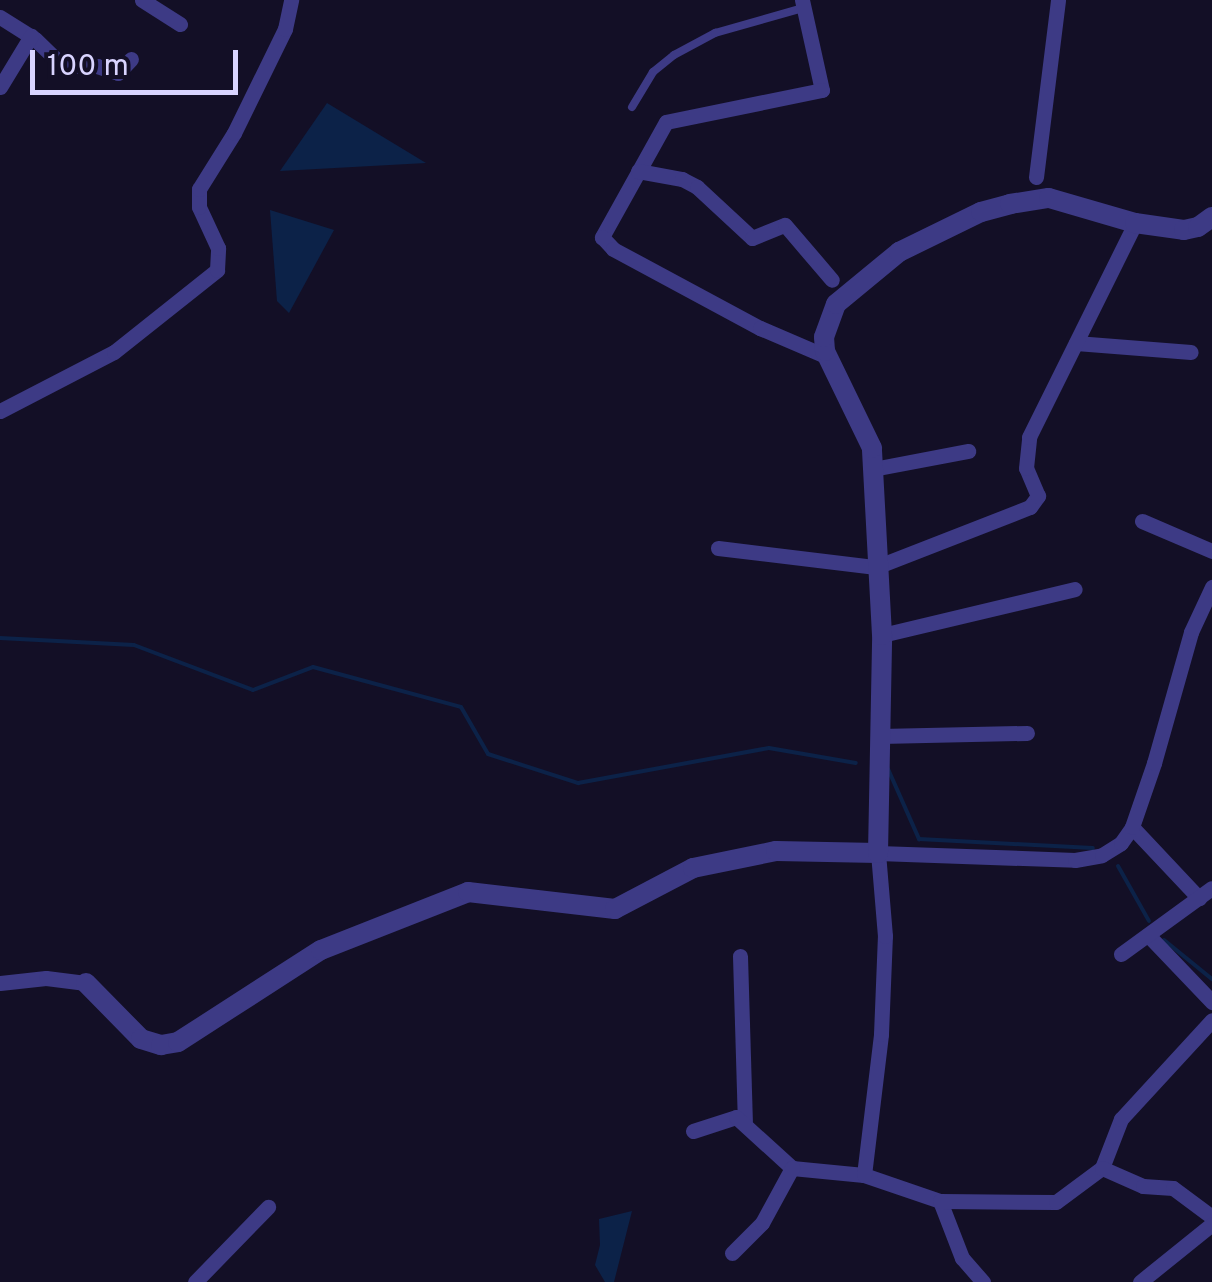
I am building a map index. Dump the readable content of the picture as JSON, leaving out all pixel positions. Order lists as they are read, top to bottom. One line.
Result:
{"scale_bar":"100 m"}
